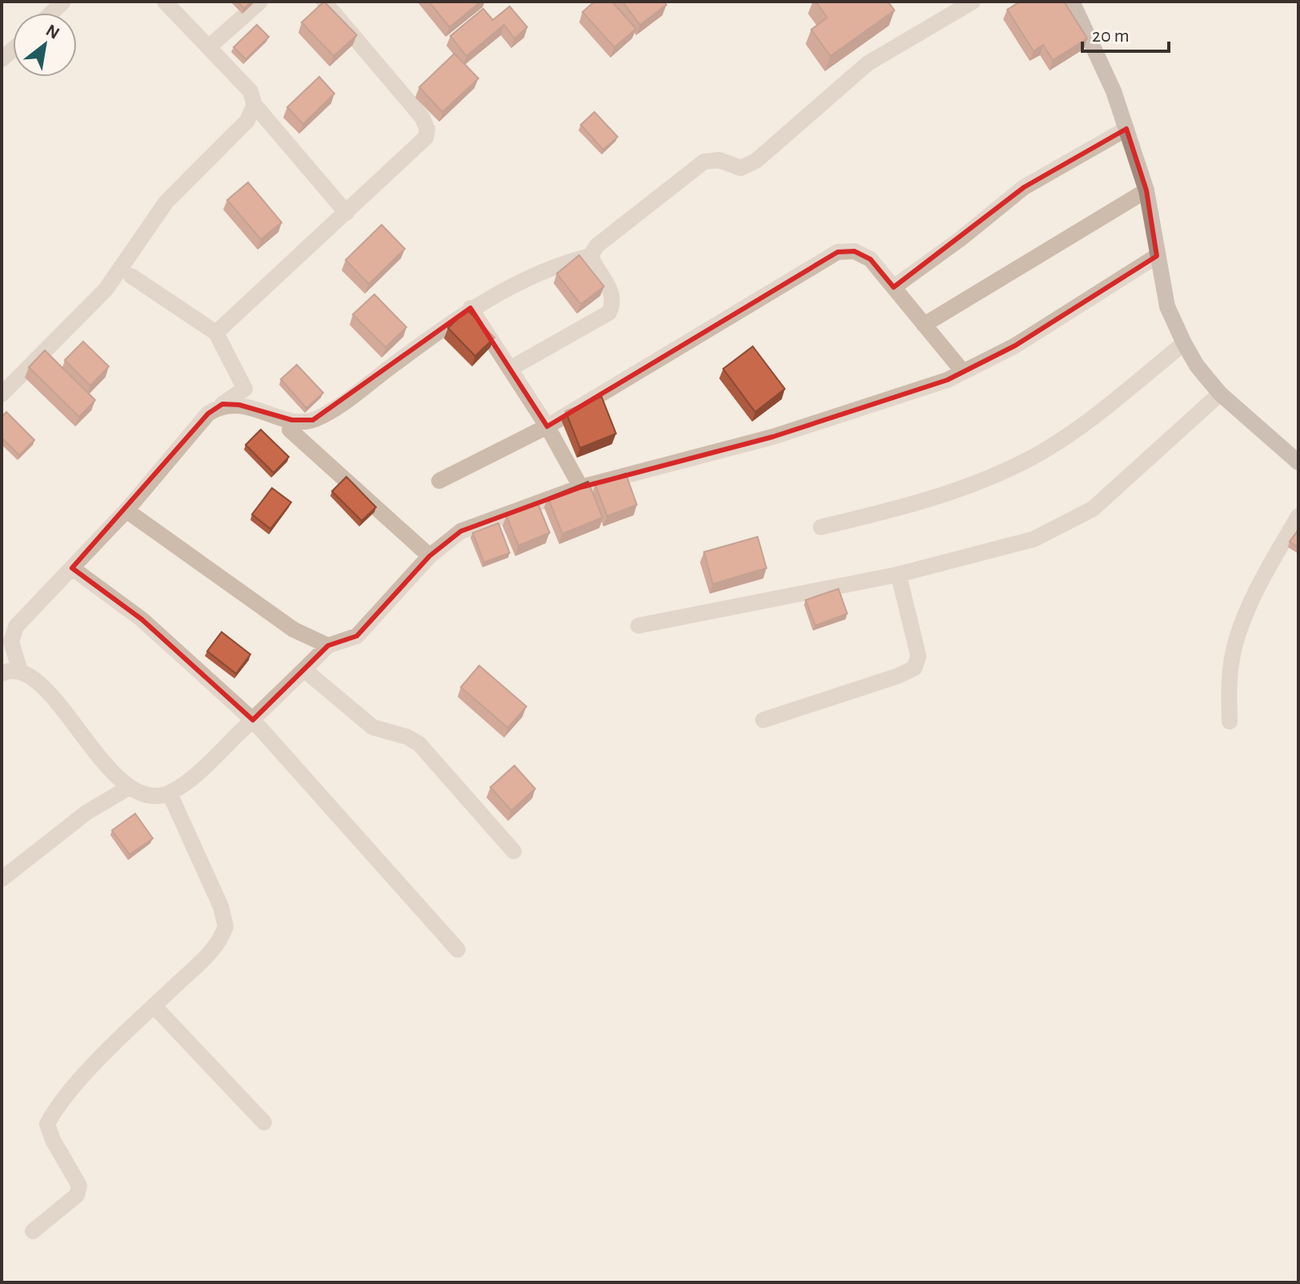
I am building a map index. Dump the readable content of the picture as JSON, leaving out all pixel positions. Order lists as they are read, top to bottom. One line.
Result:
{"scale_bar":"20 m","north":"top right"}
